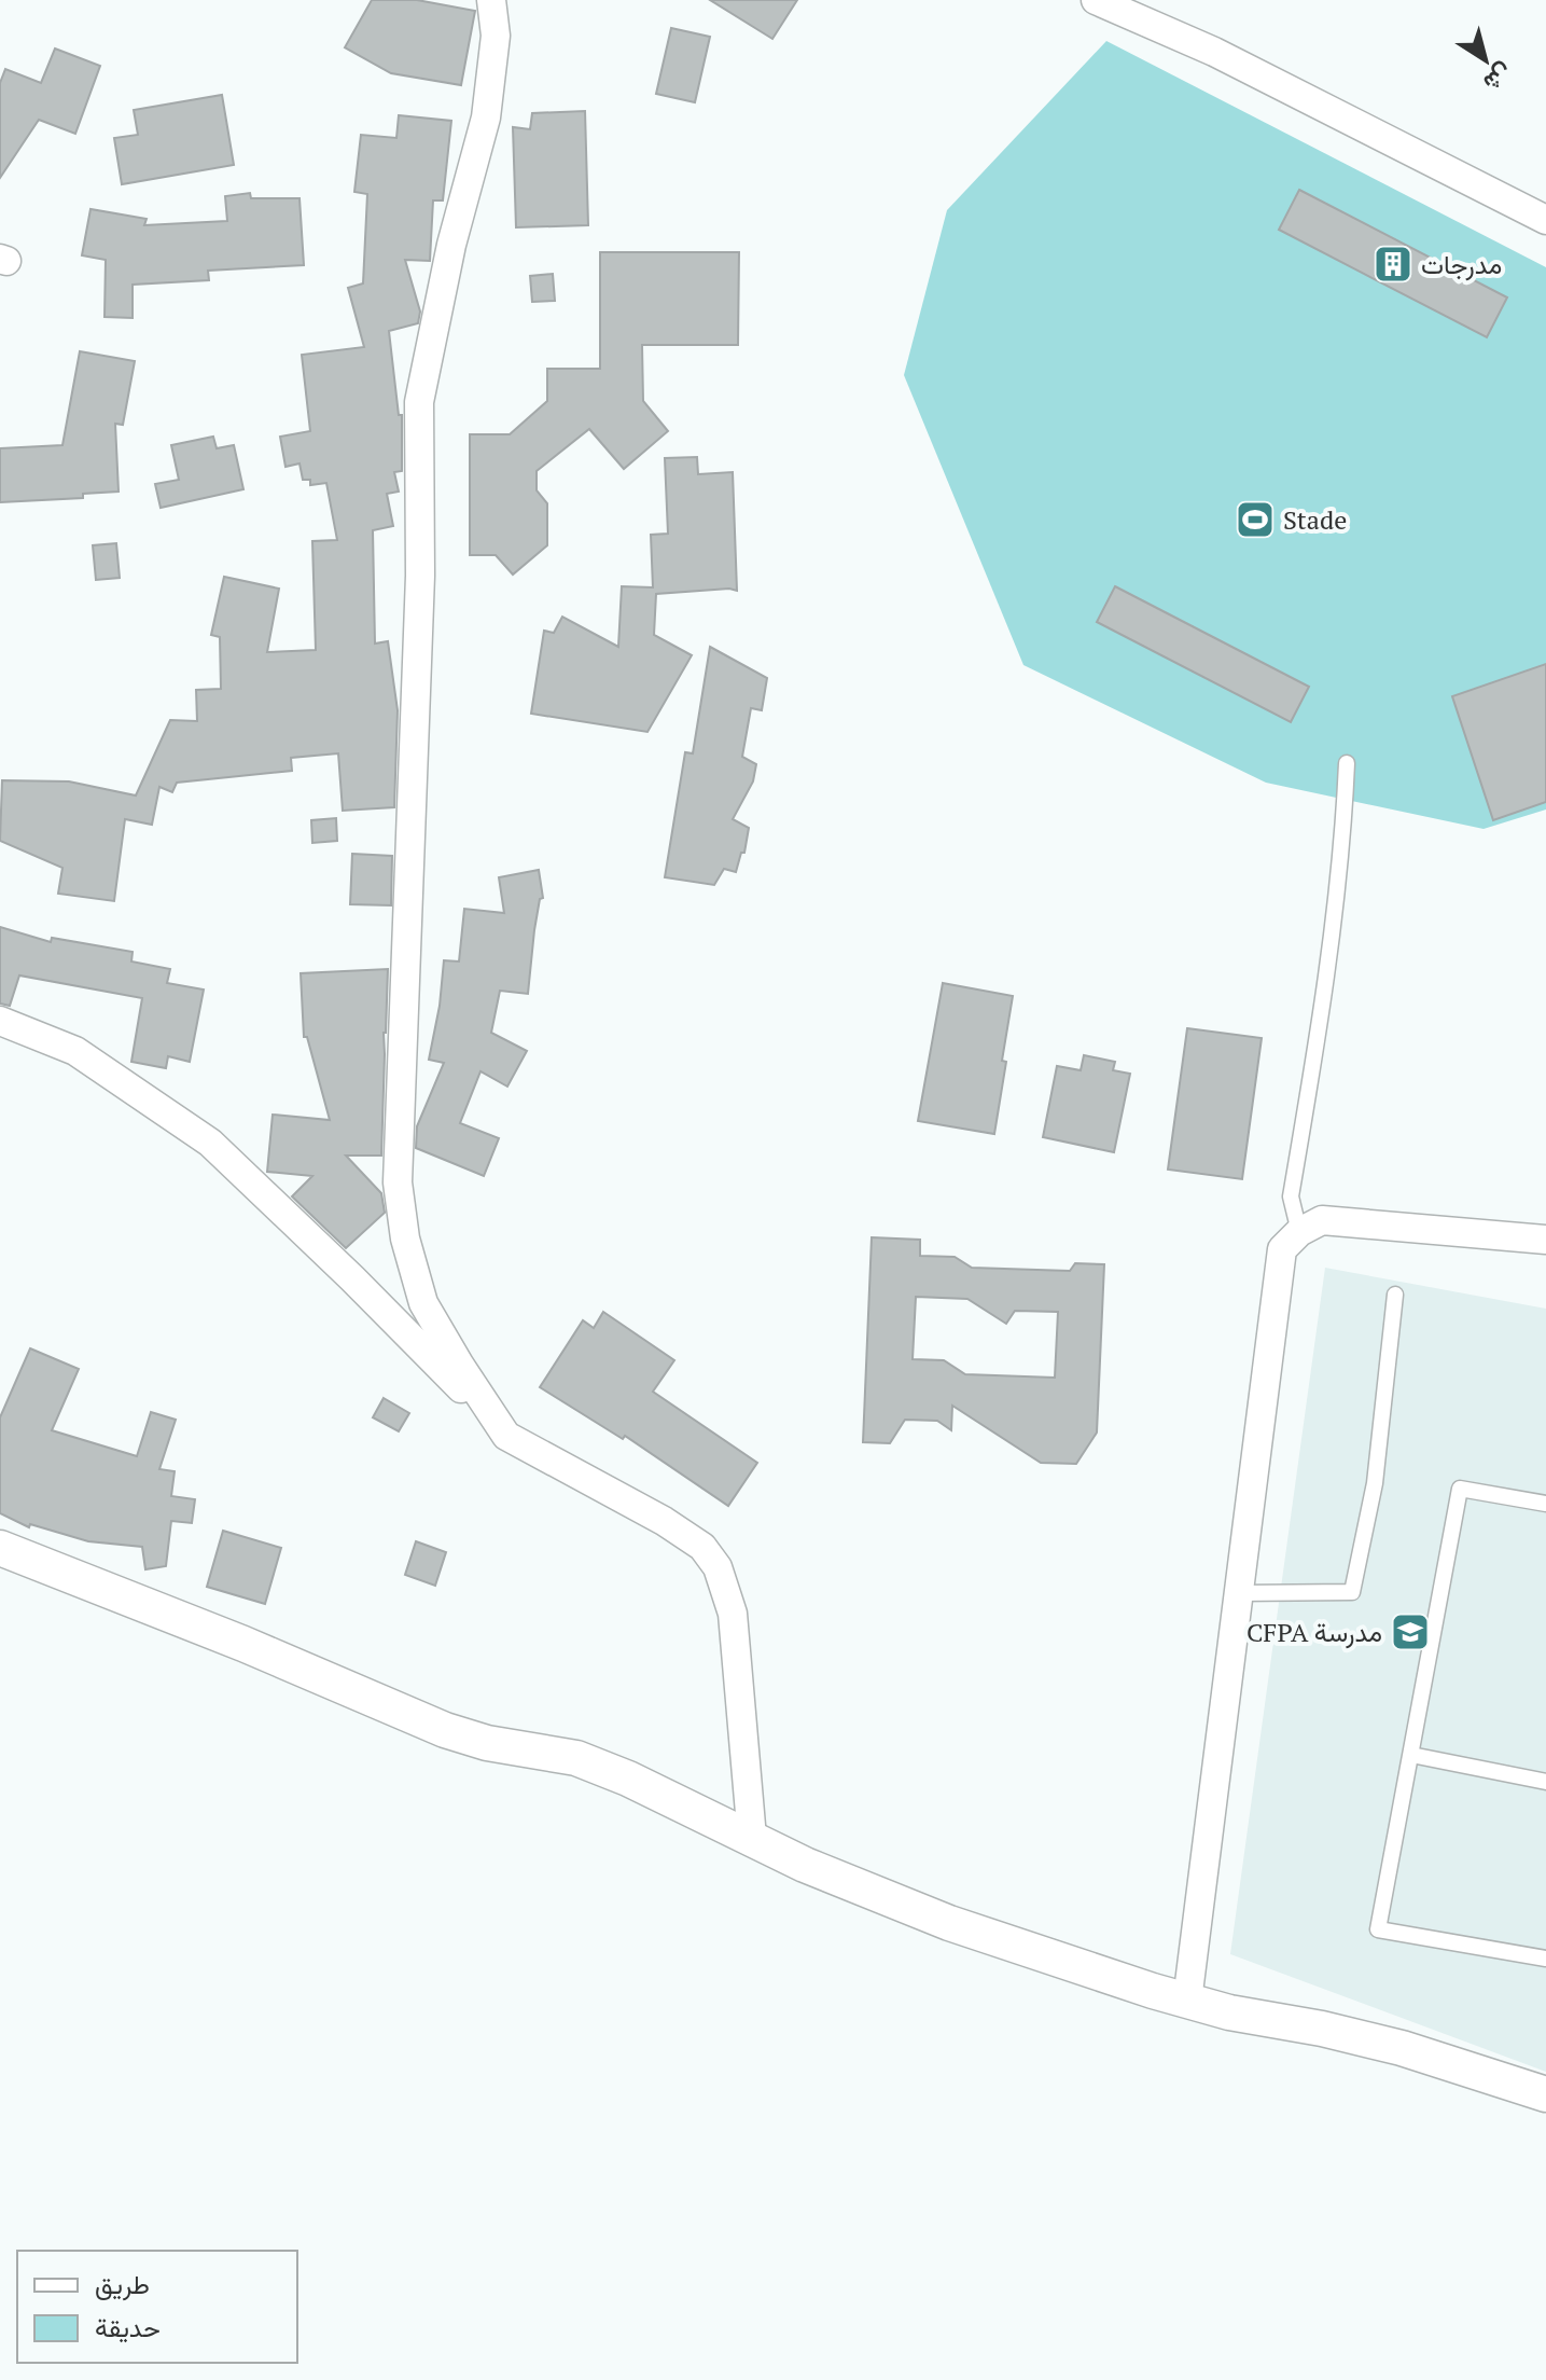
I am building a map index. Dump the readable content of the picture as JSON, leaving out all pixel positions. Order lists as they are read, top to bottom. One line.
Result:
{"places":{"building":["مدرجات"],"sports":["Stade"],"school or university":["CFPA مدرسة"]},"legend":["طريق","حديقة"],"north":"bottom right"}
